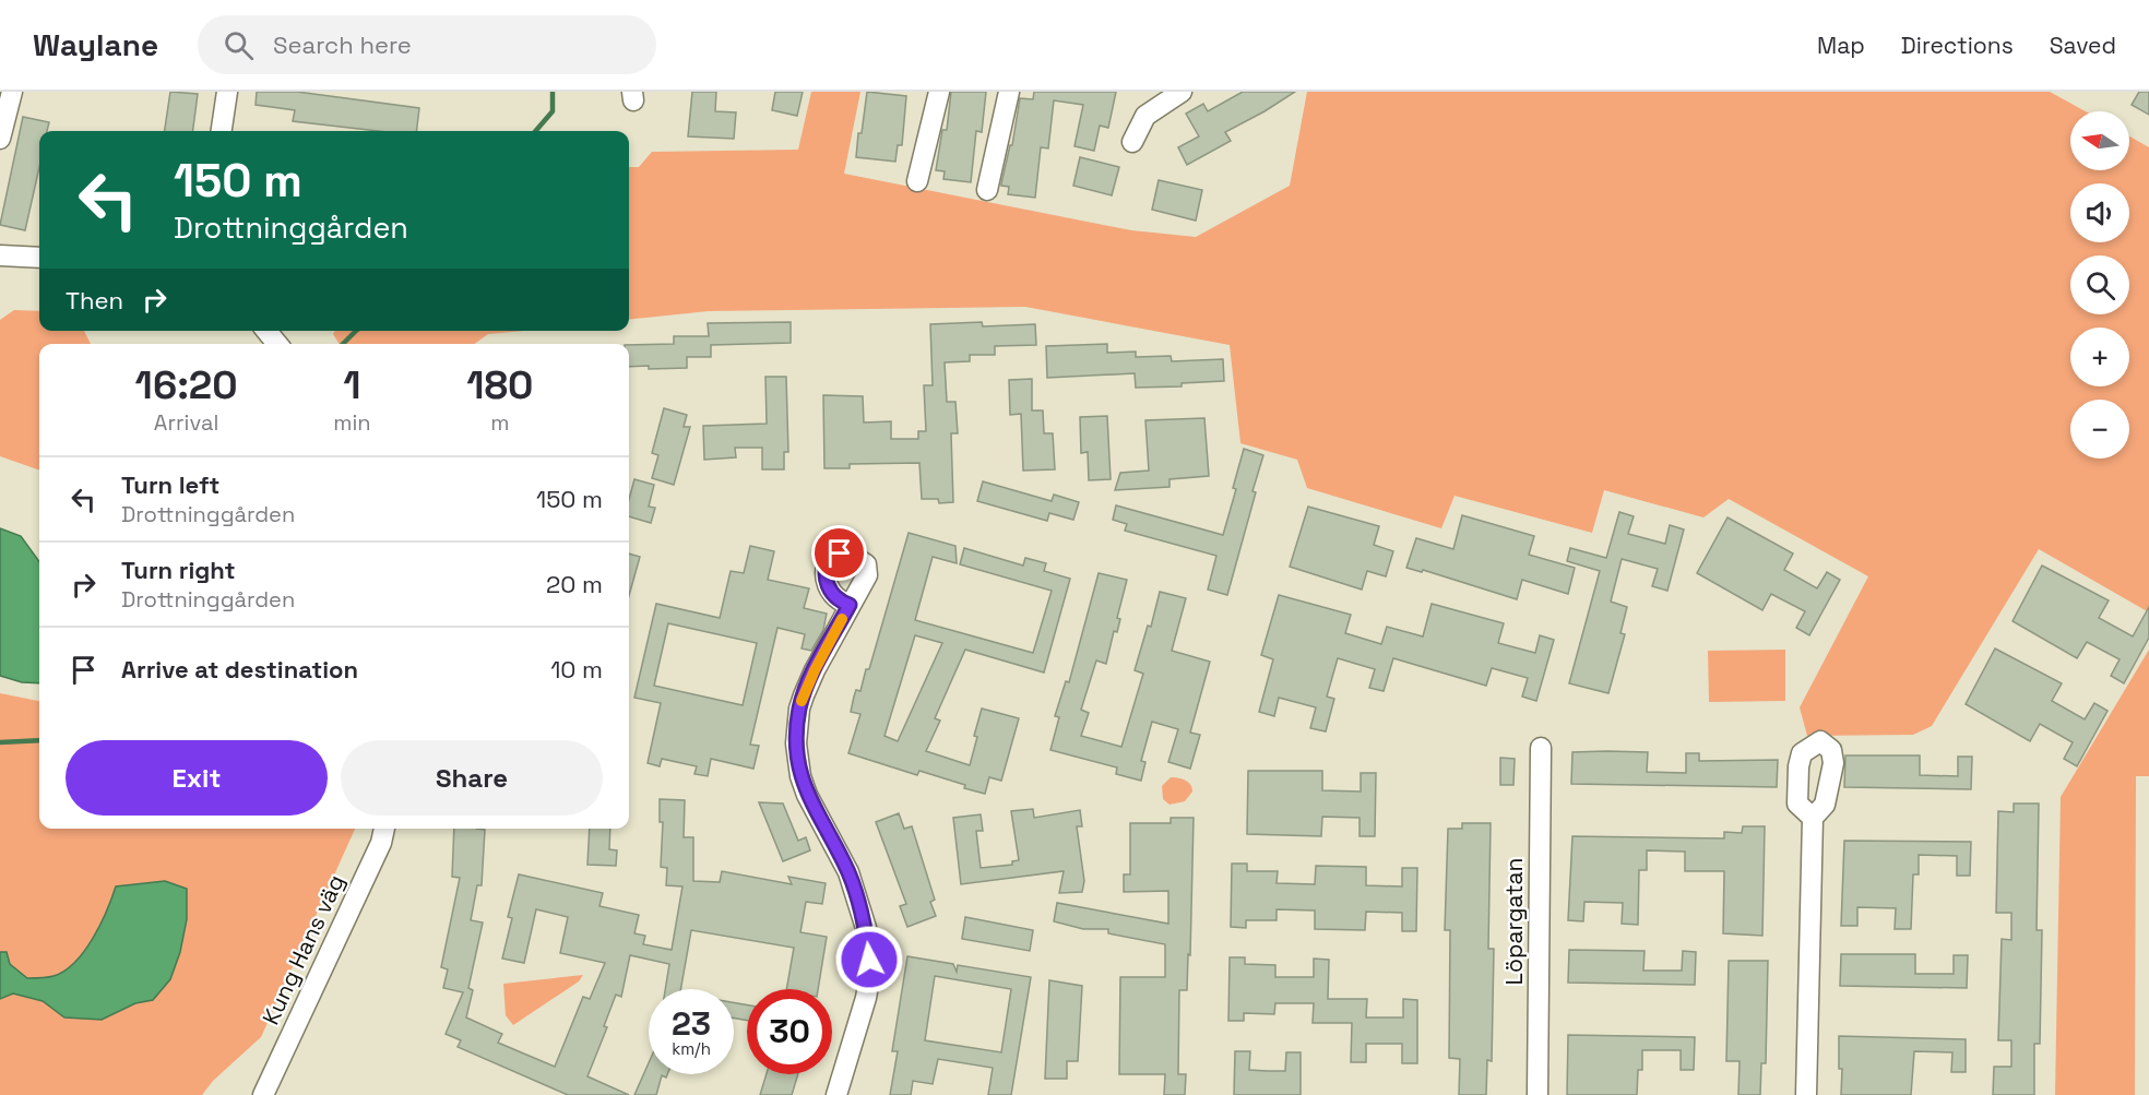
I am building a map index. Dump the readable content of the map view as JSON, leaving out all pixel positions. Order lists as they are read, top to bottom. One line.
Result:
{"streets":{"street":["Löpargatan","Kung Hans väg"]},"north":"left","page":{"header":"Waylane","search":"Search here","nav":["Map","Directions","Saved"],"map_buttons":["+","−"],"turn":["150 m","Drottninggården"],"then":"Then","eta":["16:20","Arrival","1","min","180","m"],"list":[{"name":"Turn left","note":"Drottninggården","value":"150 m"},{"name":"Turn right","note":"Drottninggården","value":"20 m"},{"name":"Arrive at destination","value":"10 m"}],"buttons":["Exit","Share"],"speed":"23 km/h","limit":"30"}}
